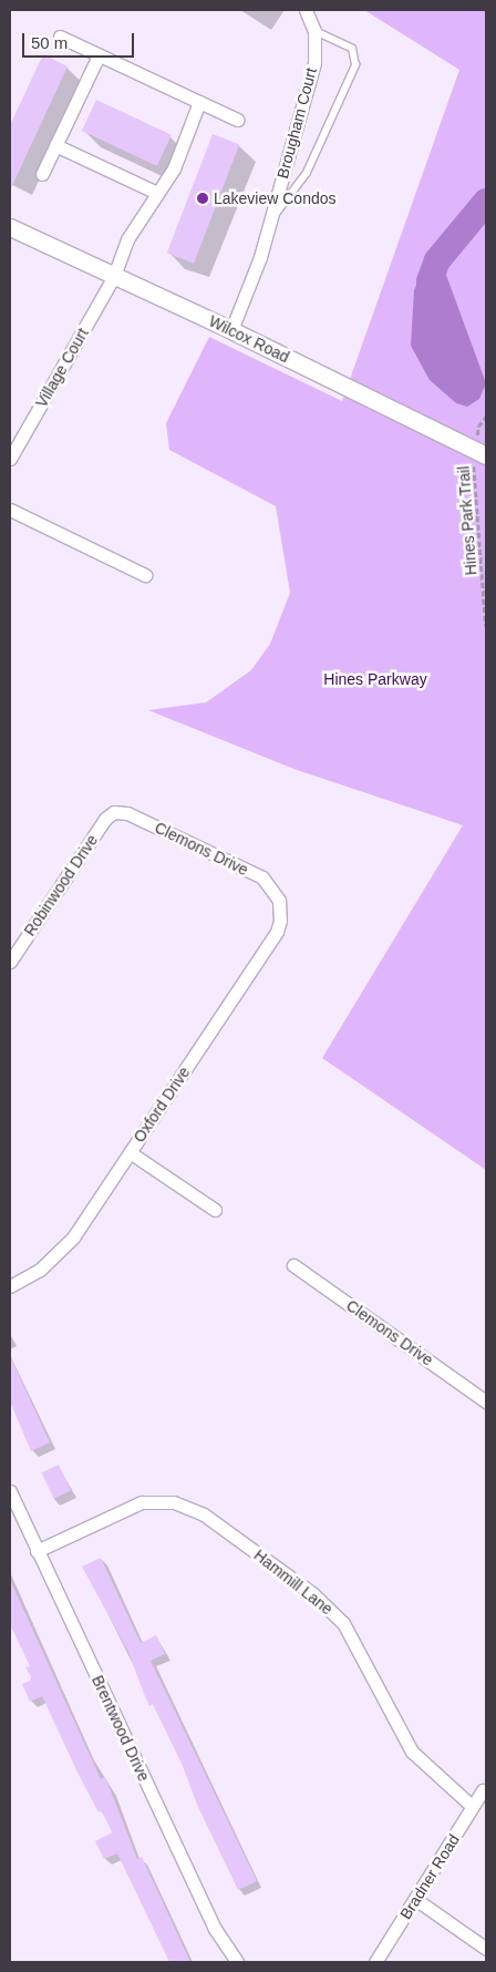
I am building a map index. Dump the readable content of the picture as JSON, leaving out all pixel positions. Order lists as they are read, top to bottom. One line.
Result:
{"streets":{"street":["Brougham Court","Wilcox Road","Village Court","Clemons Drive","Robinwood Drive","Oxford Drive","Hammill Lane","Brentwood Drive","Bradner Road"],"path":["Hines Park Trail"]},"crossings":[["Brougham Court","Wilcox Road"],["Wilcox Road","Village Court"],["Wilcox Road","Hines Park Trail"],["Clemons Drive","Robinwood Drive"],["Clemons Drive","Oxford Drive"],["Hammill Lane","Brentwood Drive"],["Hammill Lane","Bradner Road"]],"parks":["Hines Parkway"],"places":["Lakeview Condos"],"scale_bar":"50 m"}
